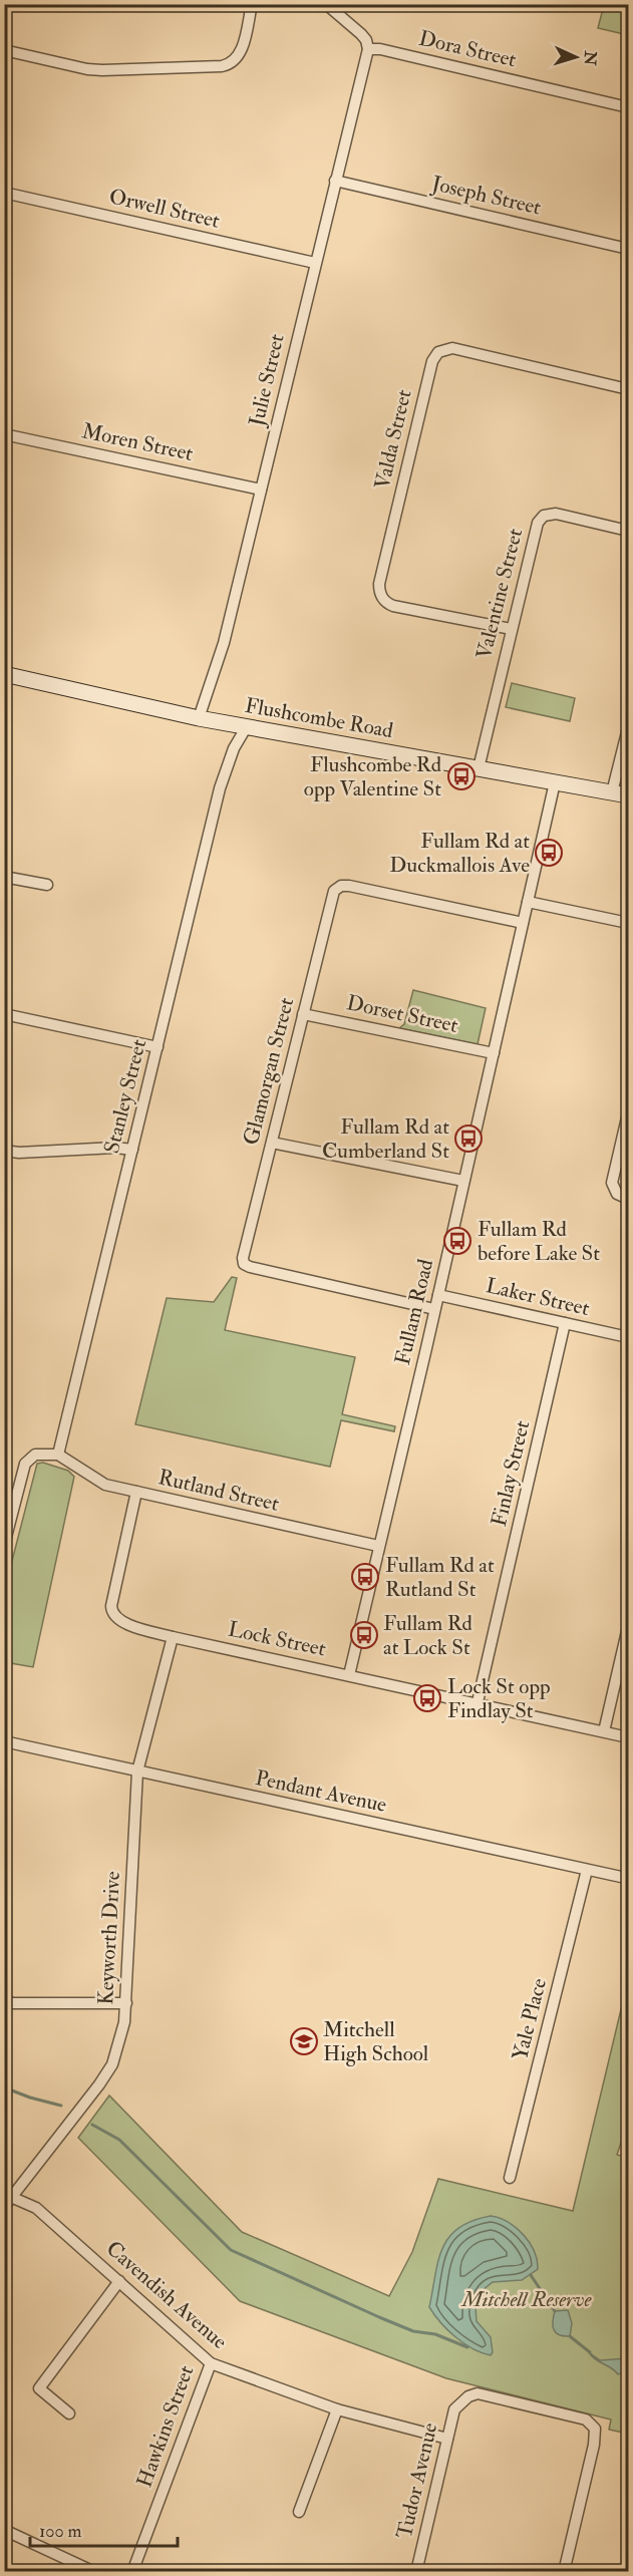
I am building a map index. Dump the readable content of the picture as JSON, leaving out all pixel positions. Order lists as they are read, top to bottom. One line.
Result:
{"streets":{"street":["Dora Street","Joseph Street","Orwell Street","Julie Street","Valda Street","Moren Street","Valentine Street","Flushcombe Road","Dorset Street","Glamorgan Street","Stanley Street","Laker Street","Fullam Road","Finlay Street","Rutland Street","Lock Street","Pendant Avenue","Keyworth Drive","Yale Place","Cavendish Avenue","Hawkins Street","Tudor Avenue"]},"crossings":[["Dora Street","Julie Street"],["Joseph Street","Julie Street"],["Orwell Street","Julie Street"],["Julie Street","Moren Street"],["Julie Street","Flushcombe Road"],["Valda Street","Valentine Street"],["Valentine Street","Flushcombe Road"],["Flushcombe Road","Stanley Street"],["Flushcombe Road","Fullam Road"],["Dorset Street","Glamorgan Street"],["Dorset Street","Fullam Road"],["Glamorgan Street","Fullam Road"],["Stanley Street","Rutland Street"],["Laker Street","Fullam Road"],["Laker Street","Finlay Street"],["Fullam Road","Rutland Street"],["Fullam Road","Lock Street"],["Finlay Street","Lock Street"],["Rutland Street","Lock Street"],["Lock Street","Keyworth Drive"],["Pendant Avenue","Keyworth Drive"],["Pendant Avenue","Yale Place"],["Keyworth Drive","Cavendish Avenue"],["Cavendish Avenue","Hawkins Street"],["Cavendish Avenue","Tudor Avenue"]],"parks":["Mitchell Reserve"],"places":{"bus stop":["Flushcombe Rd opp Valentine St","Fullam Rd at Duckmallois Ave","Fullam Rd at Cumberland St","Fullam Rd before Lake St","Fullam Rd at Rutland St","Fullam Rd at Lock St","Lock St opp Findlay St"],"school or university":["Mitchell High School"]},"scale_bar":"100 m","north":"right"}
